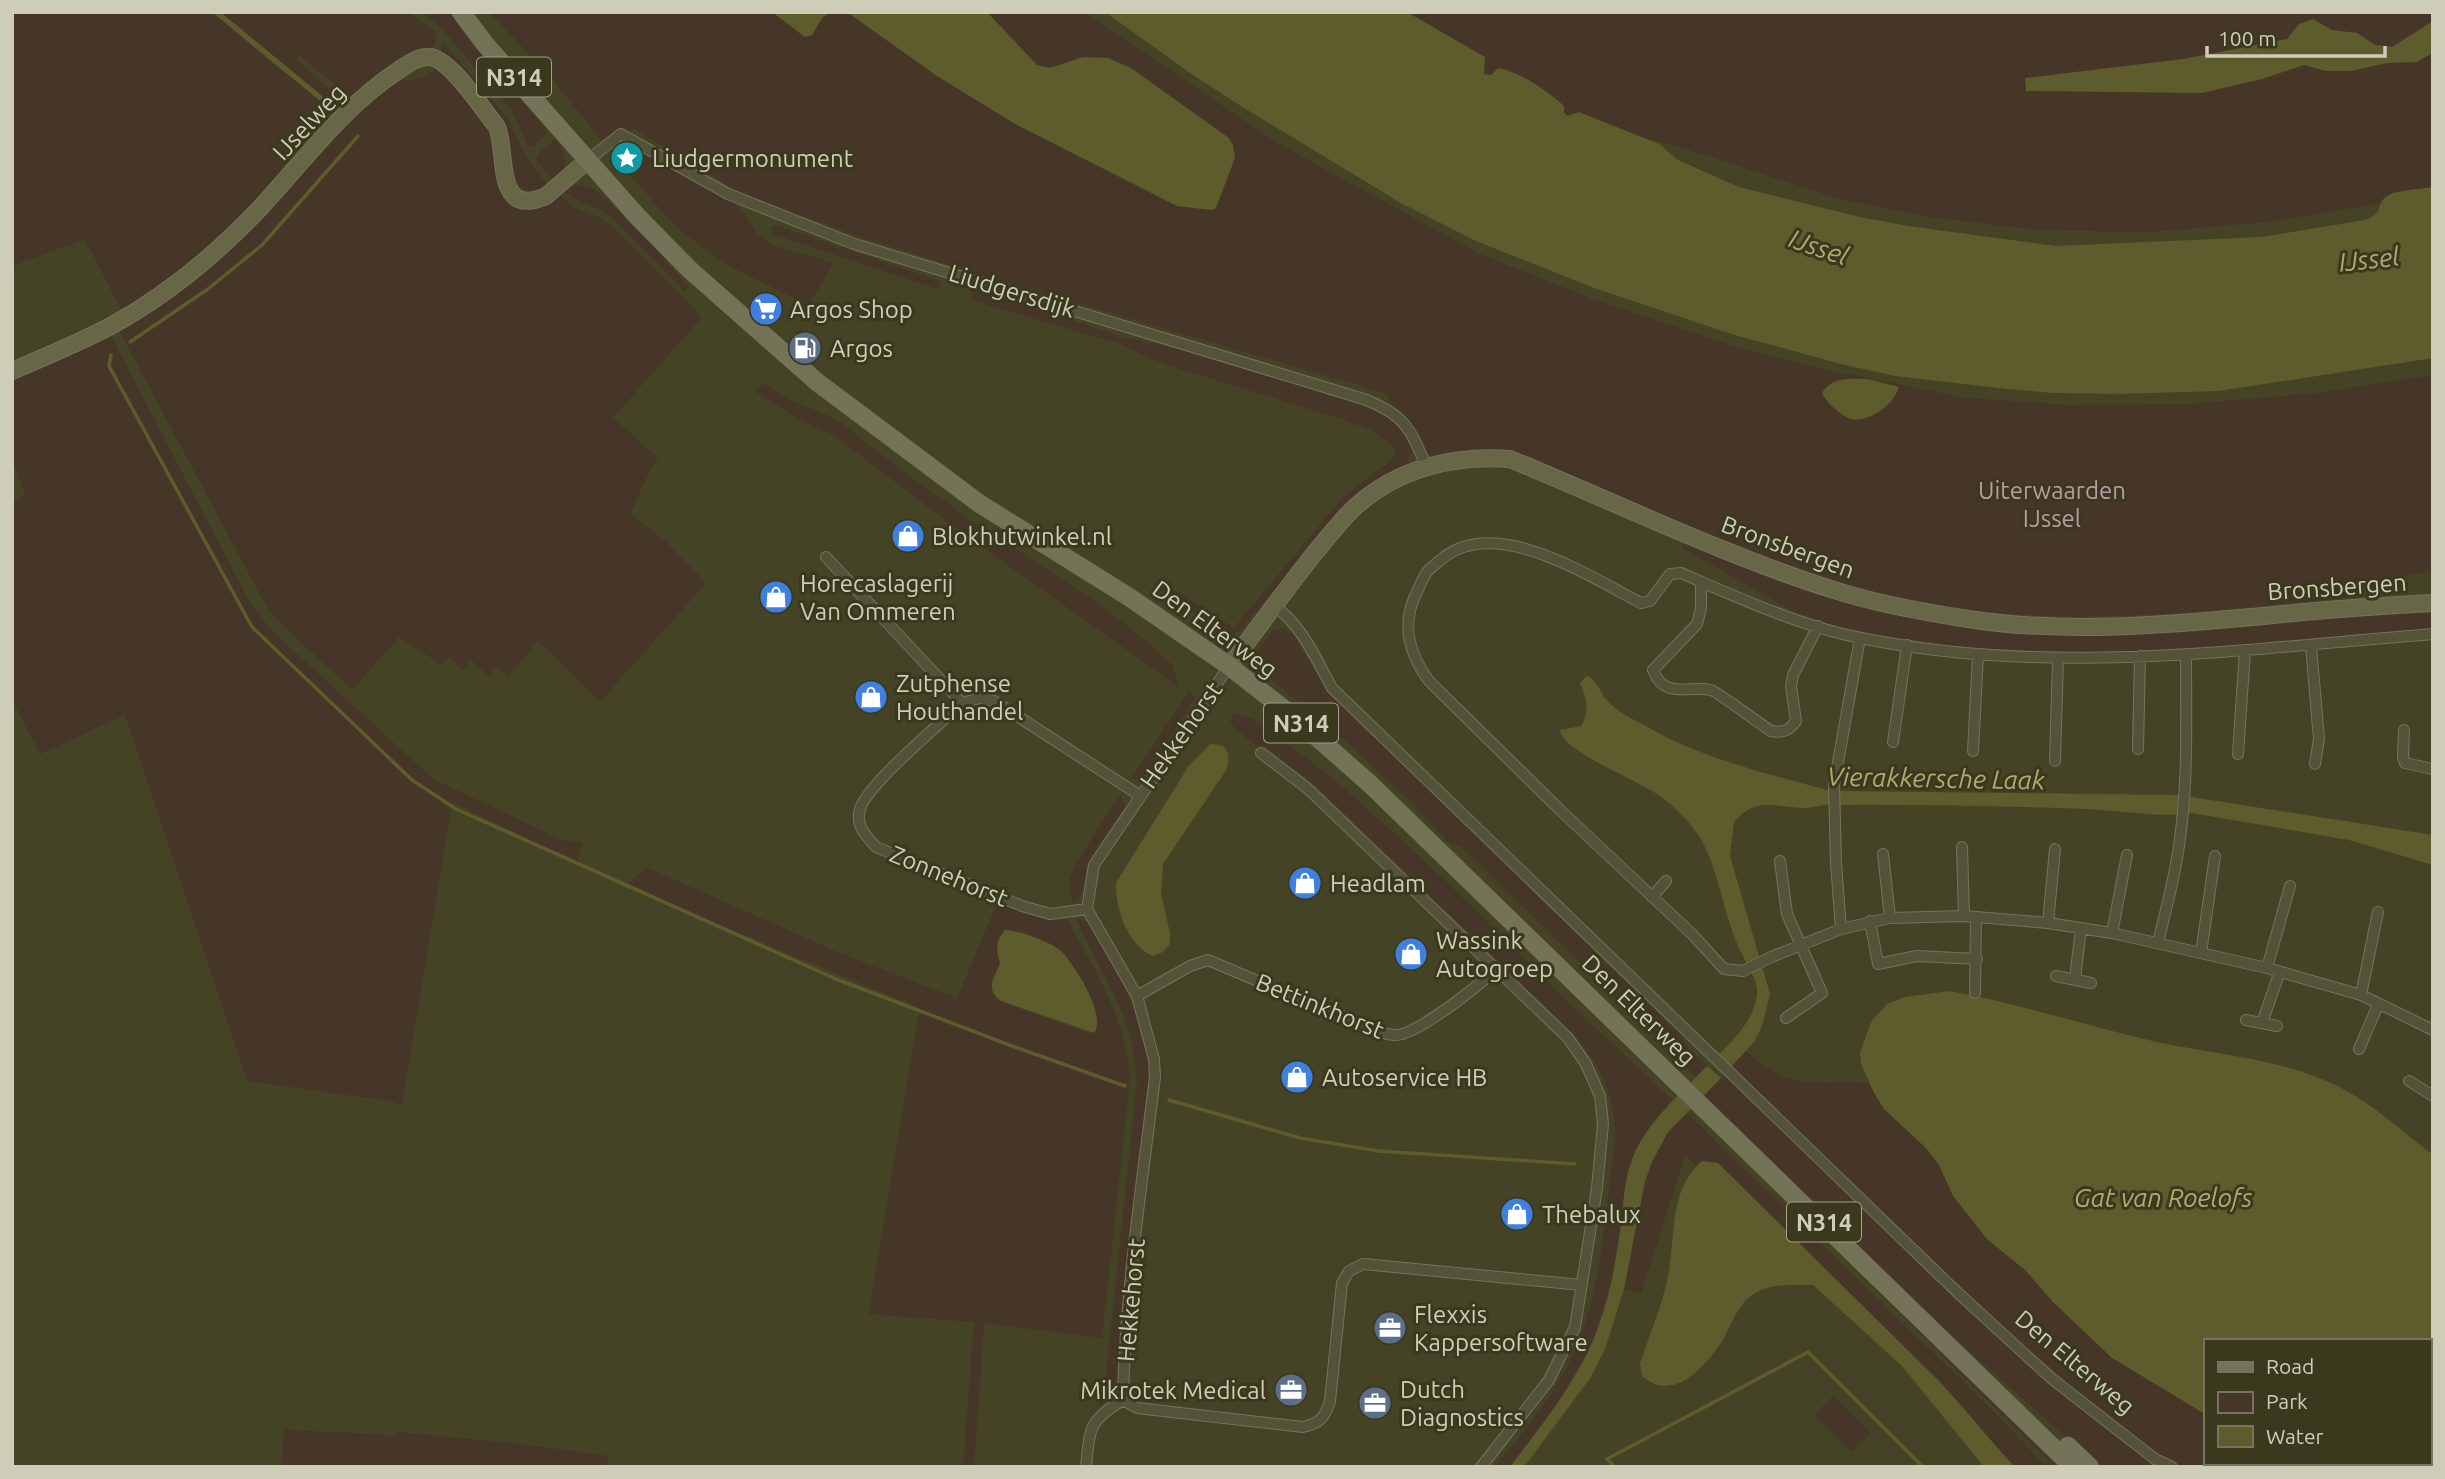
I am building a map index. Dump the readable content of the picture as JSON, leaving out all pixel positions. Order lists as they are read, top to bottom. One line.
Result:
{"streets":{"main road":["N314","Den Elterweg"],"street":["IJselweg","Liudgersdijk","Bronsbergen","Hekkehorst","Zonnehorst","Bettinkhorst"]},"crossings":[["IJselweg","Liudgersdijk"],["IJselweg","Den Elterweg"],["Liudgersdijk","Bronsbergen"],["Liudgersdijk","Den Elterweg"],["Bronsbergen","Den Elterweg"],["Bronsbergen","Hekkehorst"],["Den Elterweg","Hekkehorst"],["Hekkehorst","Zonnehorst"],["Hekkehorst","Bettinkhorst"]],"water":["IJssel","Vierakkersche Laak","Gat van Roelofs"],"parks":["Uiterwaarden IJssel"],"places":{"place":["Liudgermonument"],"supermarket":["Argos Shop"],"fuel station":["Argos"],"shop":["Blokhutwinkel.nl","Horecaslagerij Van Ommeren","Zutphense Houthandel","Headlam","Wassink Autogroep","Autoservice HB","Thebalux"],"office":["Flexxis Kappersoftware","Mikrotek Medical","Dutch Diagnostics"]},"legend":["Road","Park","Water"],"scale_bar":"100 m"}
